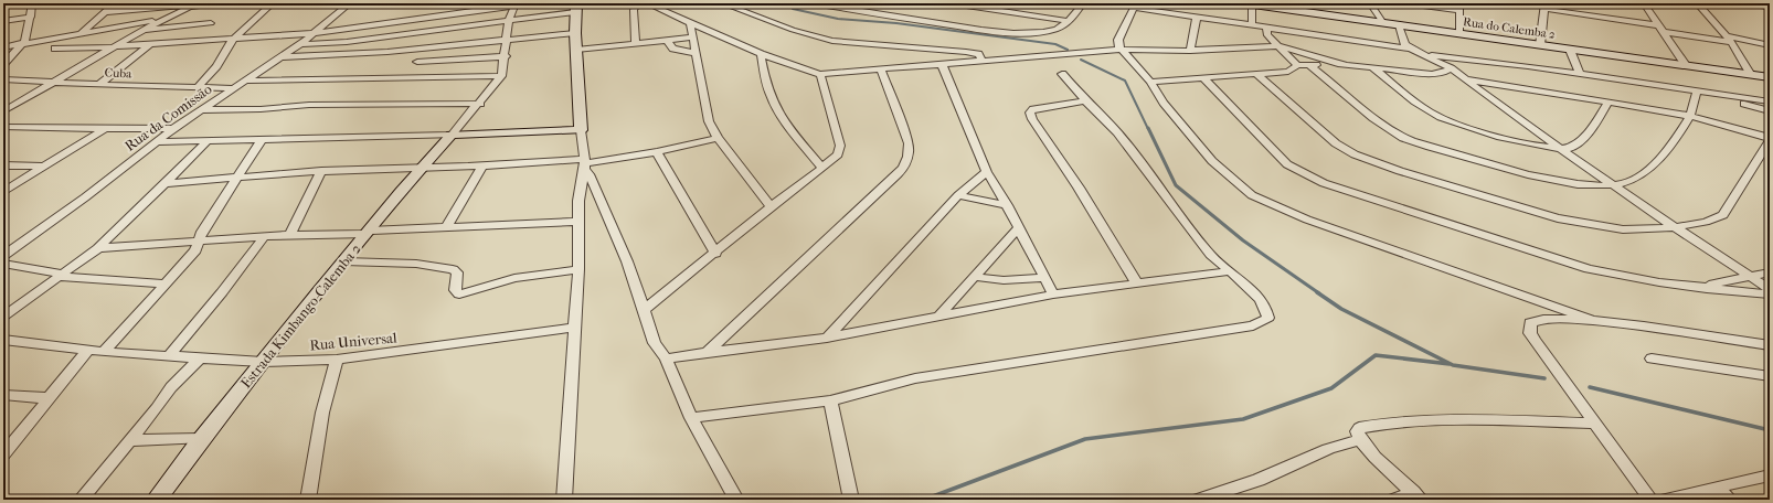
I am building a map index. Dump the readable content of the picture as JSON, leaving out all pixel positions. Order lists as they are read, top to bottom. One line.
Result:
{"streets":{"main road":["Rua do Calemba 2","Estrada Kimbango-Calemba 2"],"street":["Cuba","Rua da Comissão","Rua Universal"]},"crossings":[["Cuba","Rua da Comissão"],["Estrada Kimbango-Calemba 2","Rua Universal"]]}
